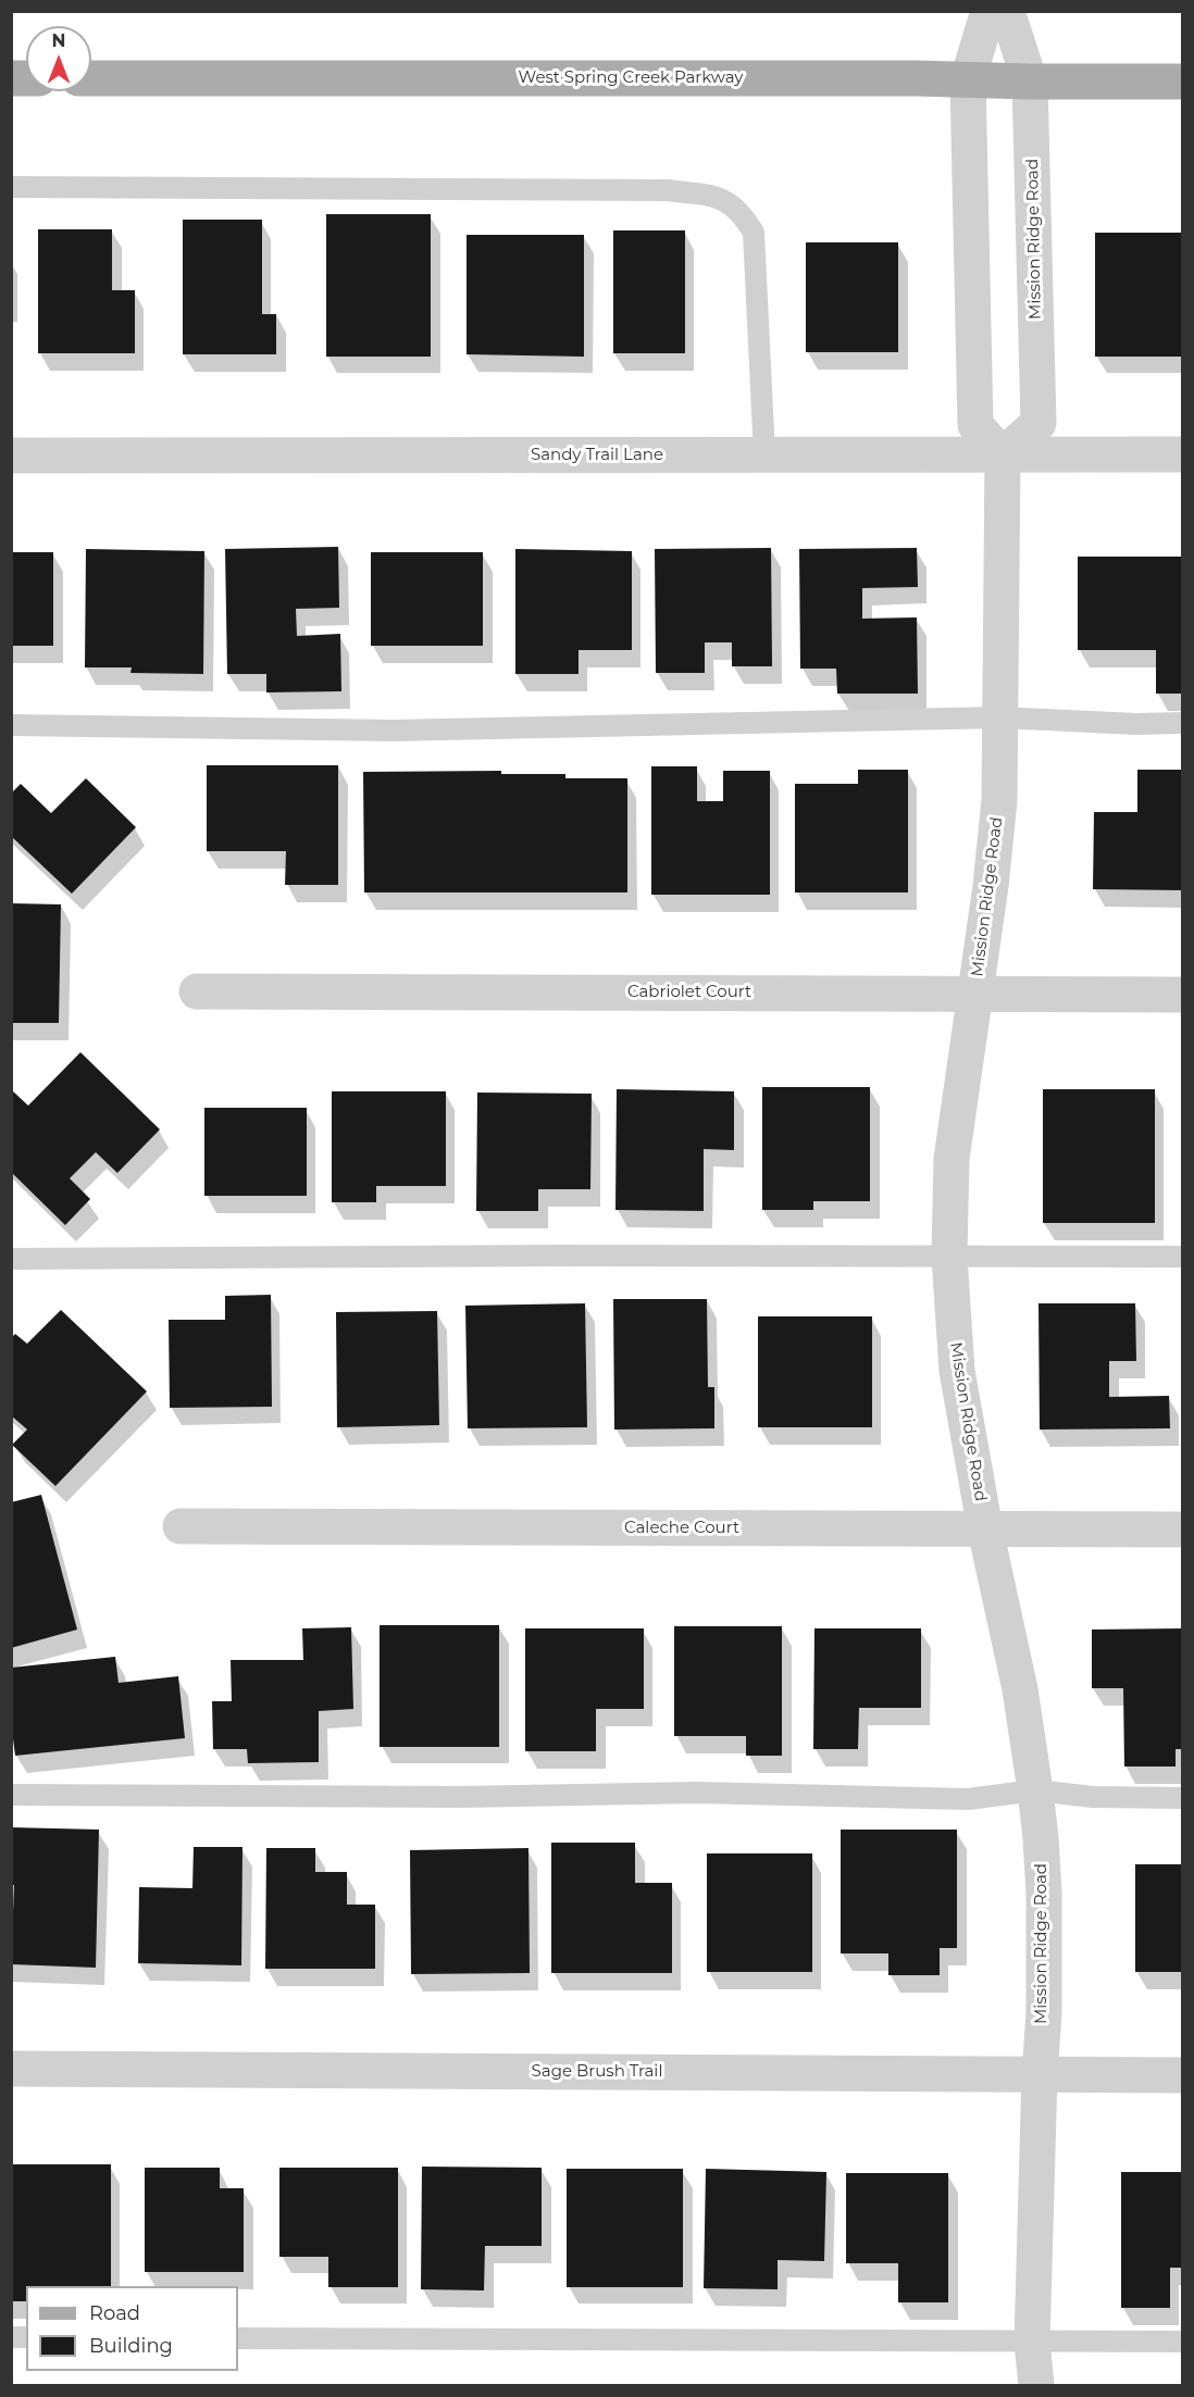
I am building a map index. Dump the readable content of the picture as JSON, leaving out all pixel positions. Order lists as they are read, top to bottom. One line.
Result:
{"streets":{"main road":["West Spring Creek Parkway"],"street":["Mission Ridge Road","Sandy Trail Lane","Cabriolet Court","Caleche Court","Sage Brush Trail"]},"crossings":[["West Spring Creek Parkway","Mission Ridge Road"],["Mission Ridge Road","Sandy Trail Lane"],["Mission Ridge Road","Cabriolet Court"],["Mission Ridge Road","Caleche Court"],["Mission Ridge Road","Sage Brush Trail"]],"legend":["Road","Building"],"north":"top"}
